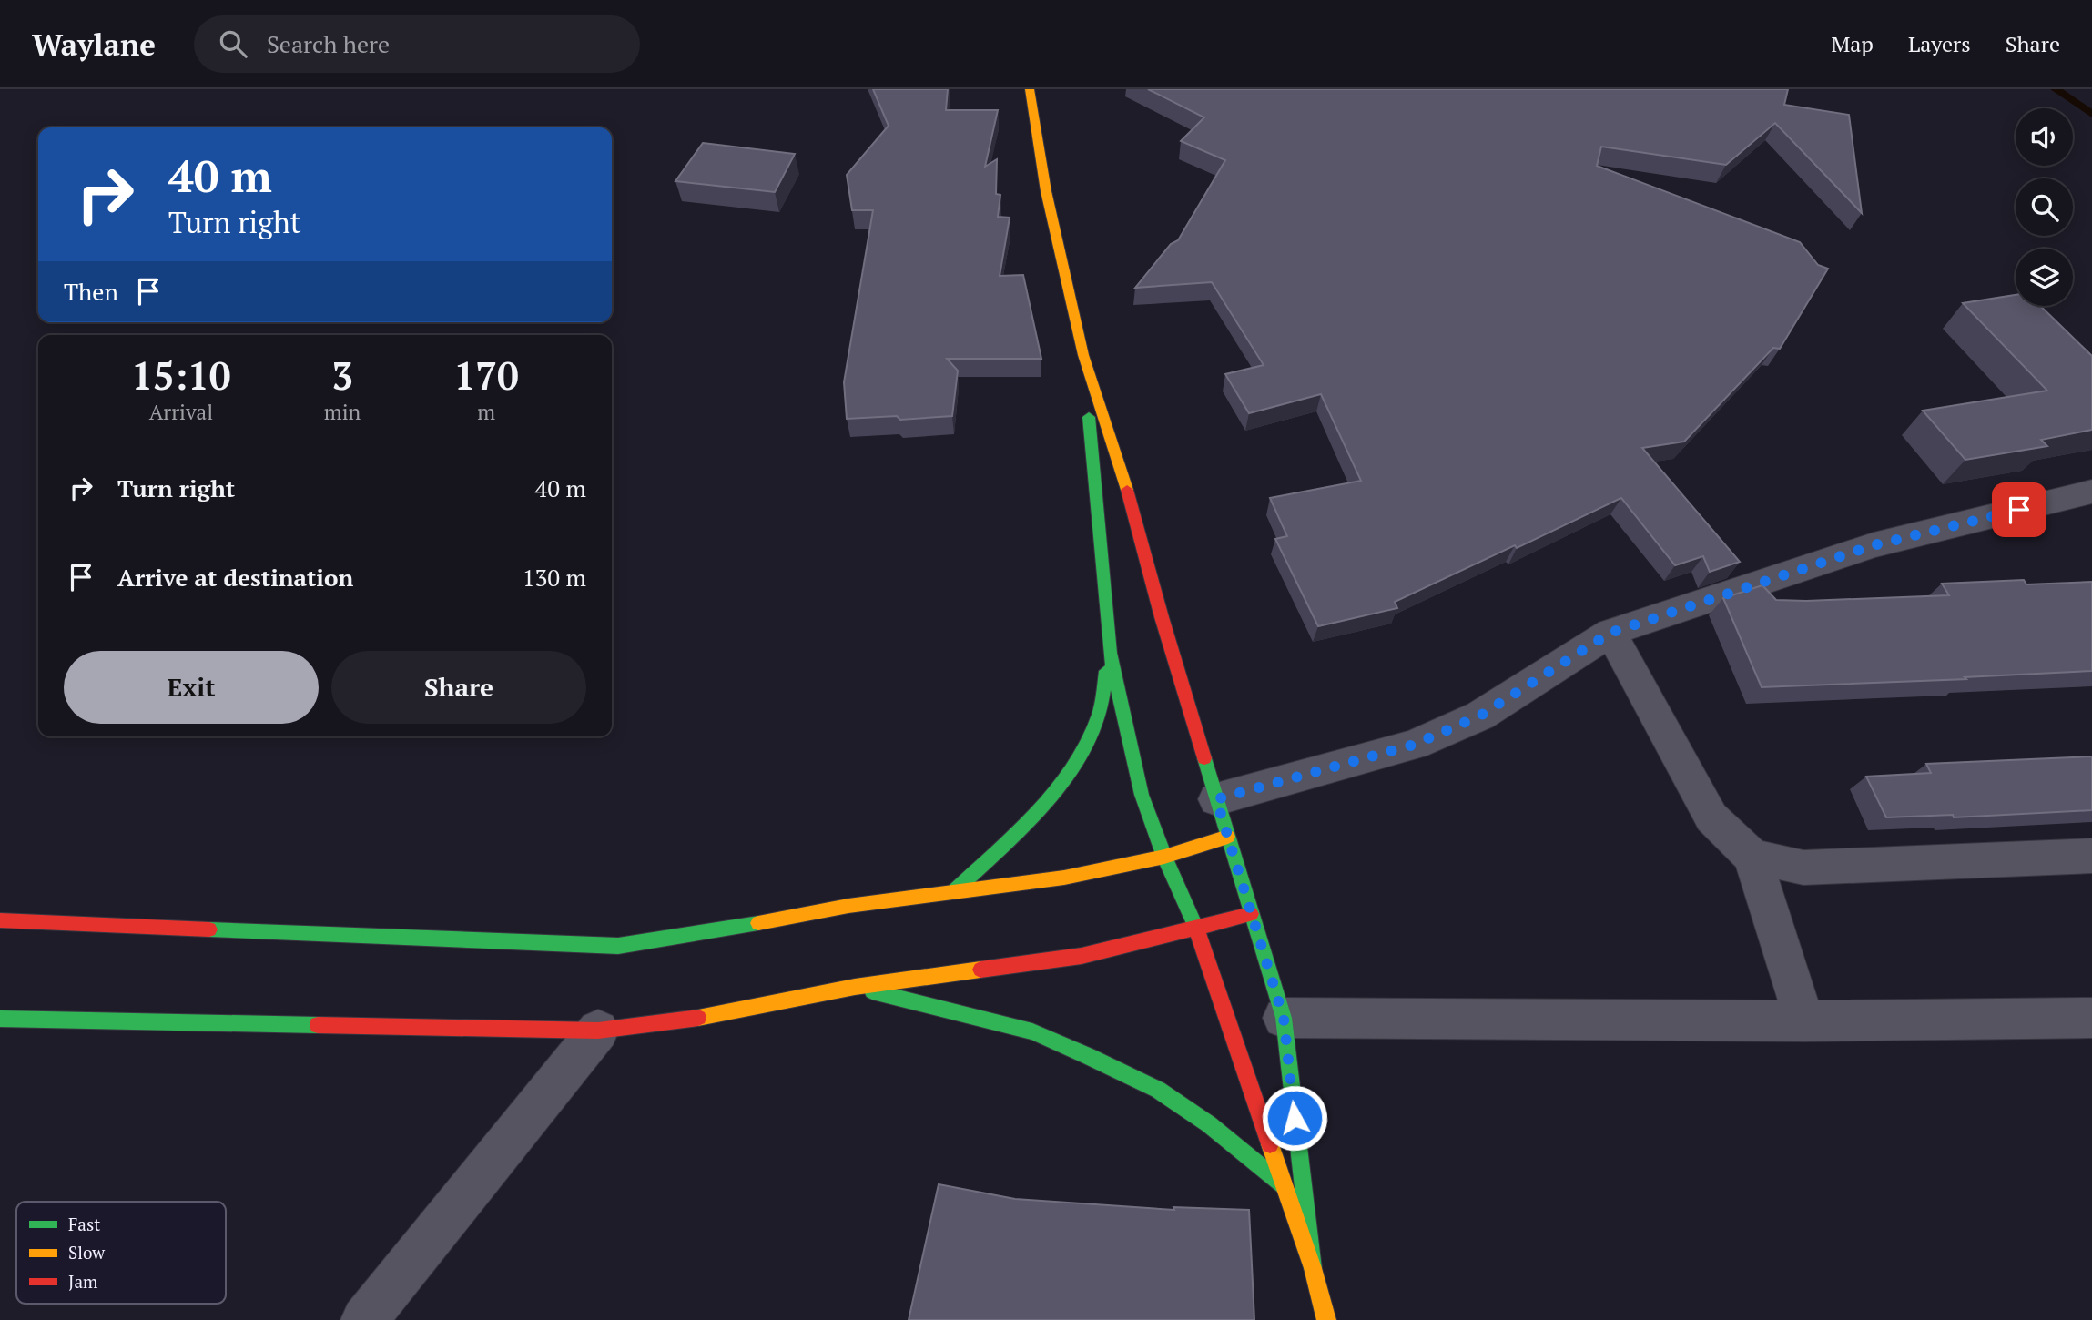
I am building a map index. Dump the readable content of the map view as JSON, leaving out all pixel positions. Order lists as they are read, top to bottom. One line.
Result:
{"legend":["Fast","Slow","Jam"],"page":{"header":"Waylane","search":"Search here","nav":["Map","Layers","Share"],"turn":["40 m","Turn right"],"then":"Then","eta":["15:10","Arrival","3","min","170","m"],"list":[{"name":"Turn right","value":"40 m"},{"name":"Arrive at destination","value":"130 m"}],"buttons":["Exit","Share"]}}
